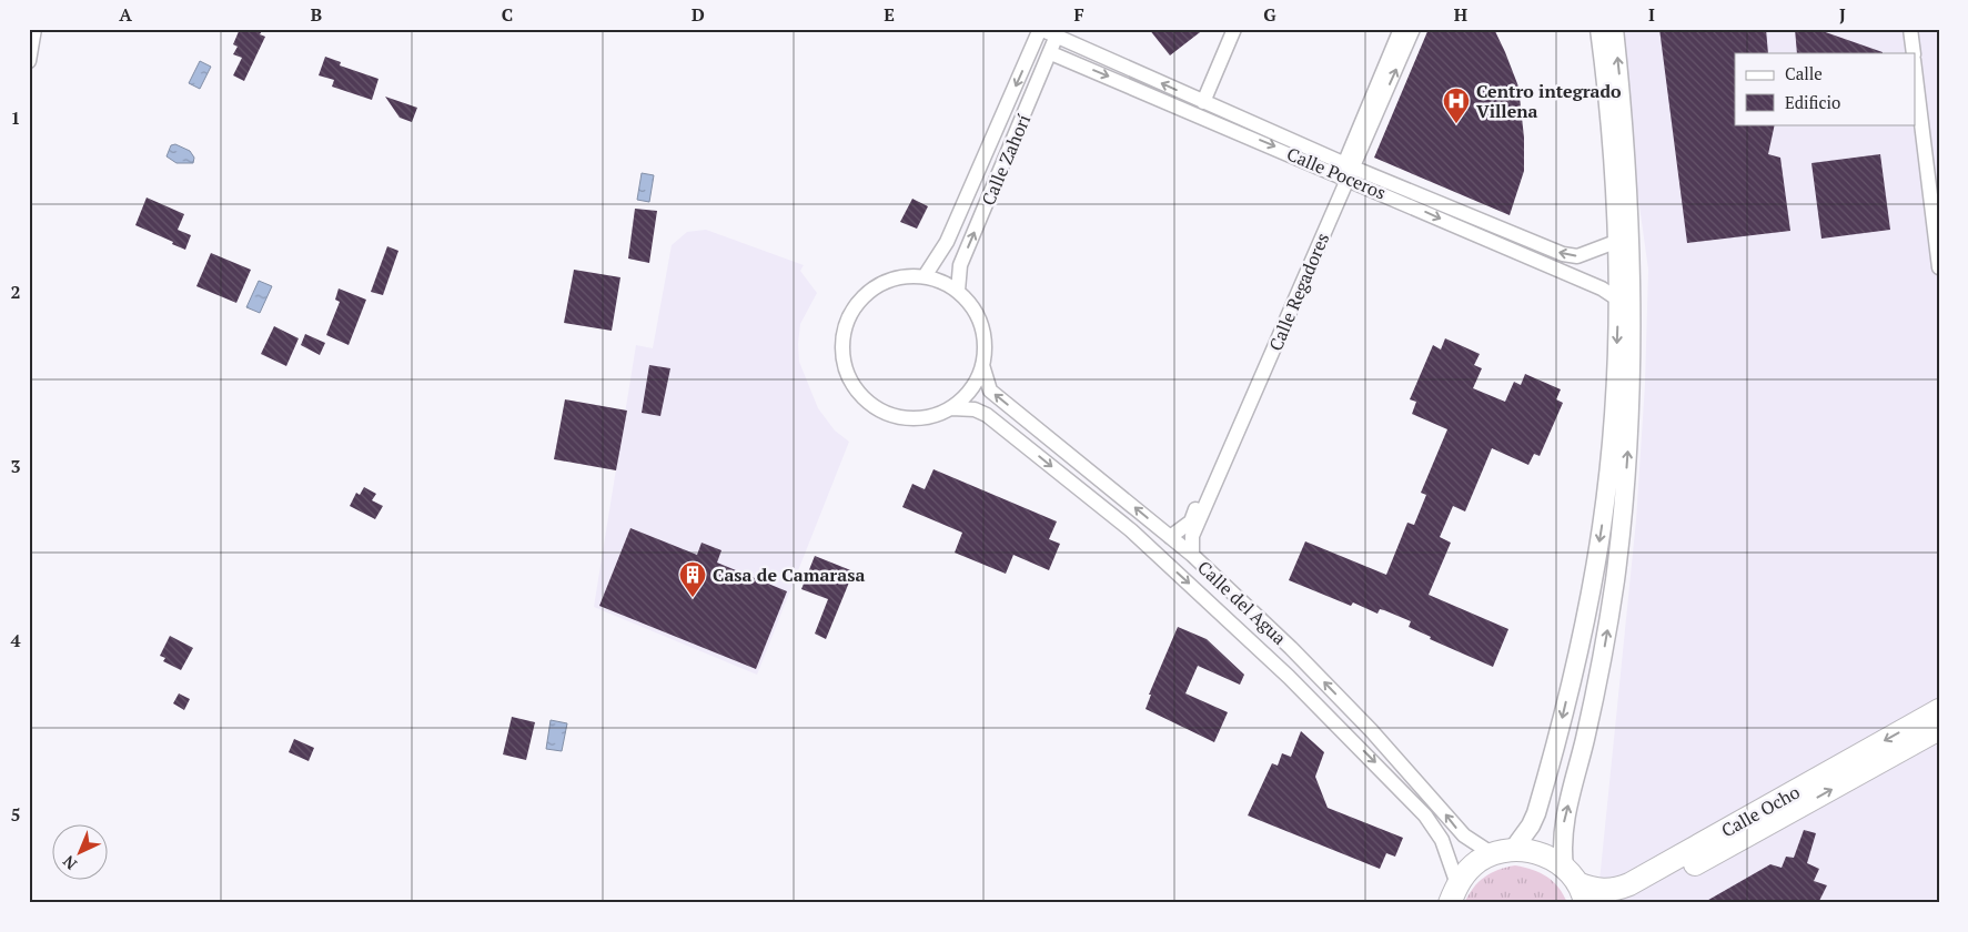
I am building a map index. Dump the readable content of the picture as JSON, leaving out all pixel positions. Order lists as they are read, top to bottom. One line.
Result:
{"streets":{"main road":["Calle Ocho"],"street":["Calle Zahorí","Calle Poceros","Calle Regadores","Calle del Agua"]},"crossings":[["Calle Zahorí","Calle Poceros"],["Calle Zahorí","Calle del Agua"],["Calle Poceros","Calle Regadores"],["Calle Regadores","Calle del Agua"],["Calle del Agua","Calle Ocho"]],"places":{"hospital":["Centro integrado Villena"],"building":["Casa de Camarasa"]},"legend":["Calle","Edificio"],"north":"bottom left","grid":{"columns":["A","B","C","D","E","F","G","H","I","J"],"rows":["1","2","3","4","5"]}}
